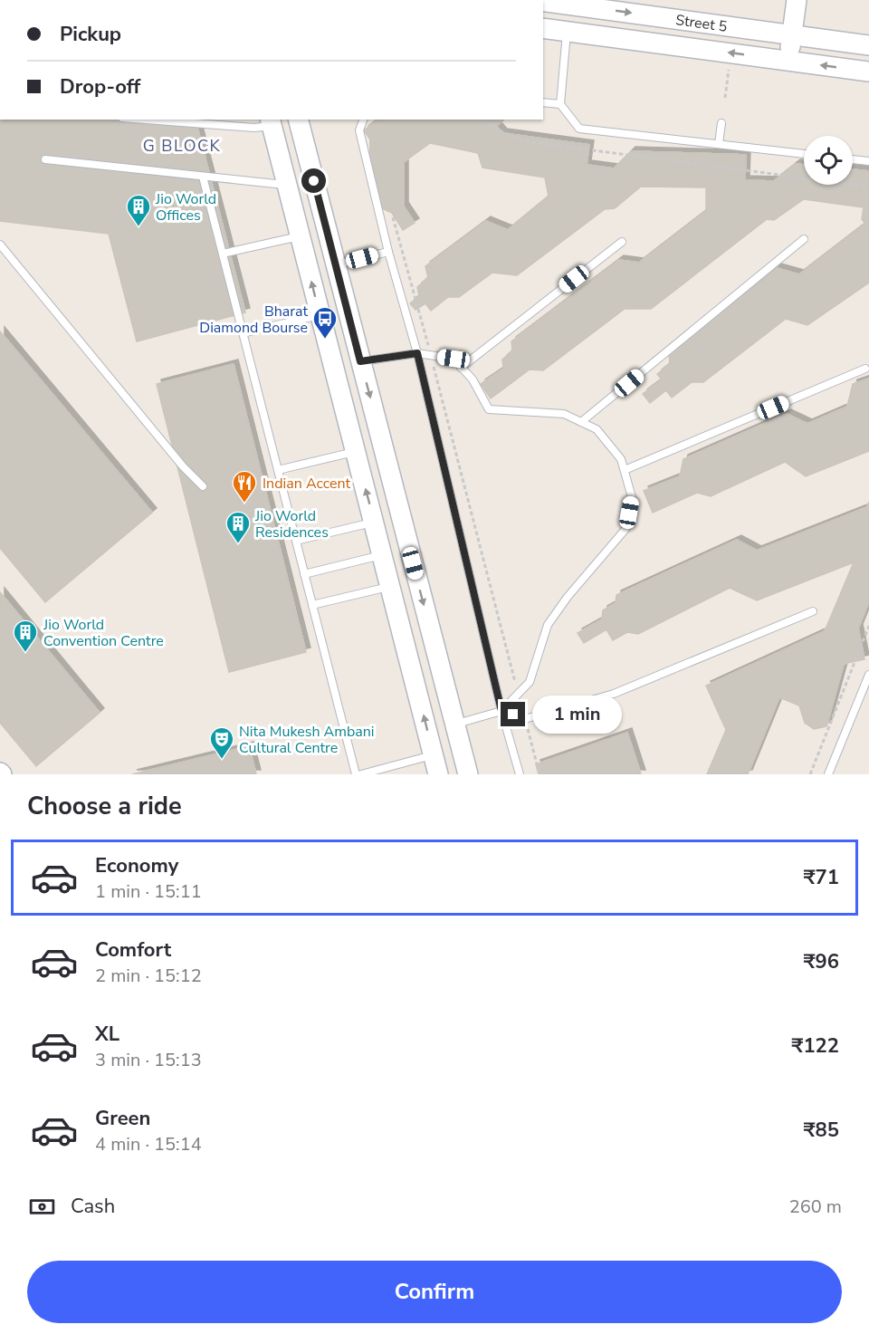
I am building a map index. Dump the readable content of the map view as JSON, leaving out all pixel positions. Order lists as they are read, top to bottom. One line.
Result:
{"streets":{"main road":["Street 5"]},"districts":["G BLOCK"],"places":{"building":["Jio World Offices","Jio World Residences","Jio World Convention Centre"],"bus stop":["Bharat Diamond Bourse"],"restaurant":["Indian Accent"],"theatre":["Nita Mukesh Ambani Cultural Centre"]},"page":{"banner":["Pickup","Drop-off"],"bubble":"1 min","heading":"Choose a ride","list":[{"name":"Economy","note":"1 min · 15:11","value":"₹71"},{"name":"Comfort","note":"2 min · 15:12","value":"₹96"},{"name":"XL","note":"3 min · 15:13","value":"₹122"},{"name":"Green","note":"4 min · 15:14","value":"₹85"}],"pay":["Cash","260 m"],"buttons":"Confirm"}}
